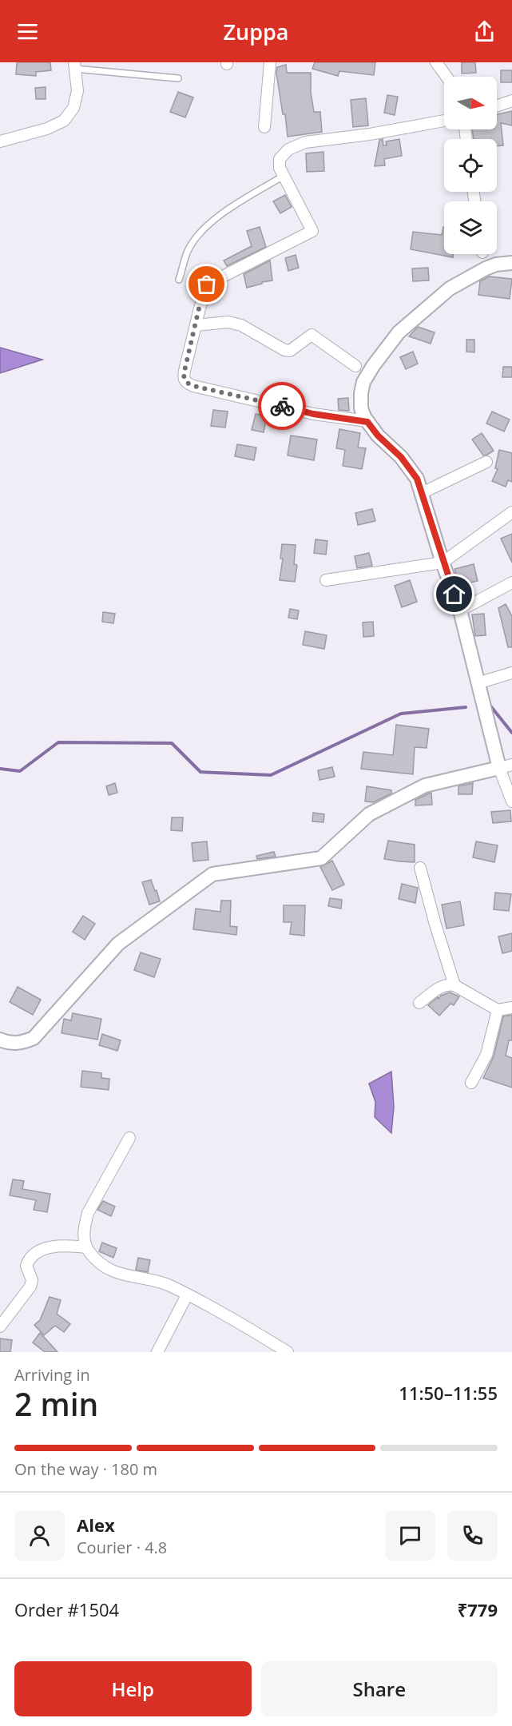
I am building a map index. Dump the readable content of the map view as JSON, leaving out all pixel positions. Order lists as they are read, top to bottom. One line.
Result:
{"north":"right","page":{"header":"Zuppa","heading":["2 min","Arriving in","11:50–11:55"],"panel":["Alex","Courier · 4.8","Order #1504","₹779"],"bar":"On the way · 180 m","buttons":["Help","Share"]}}
